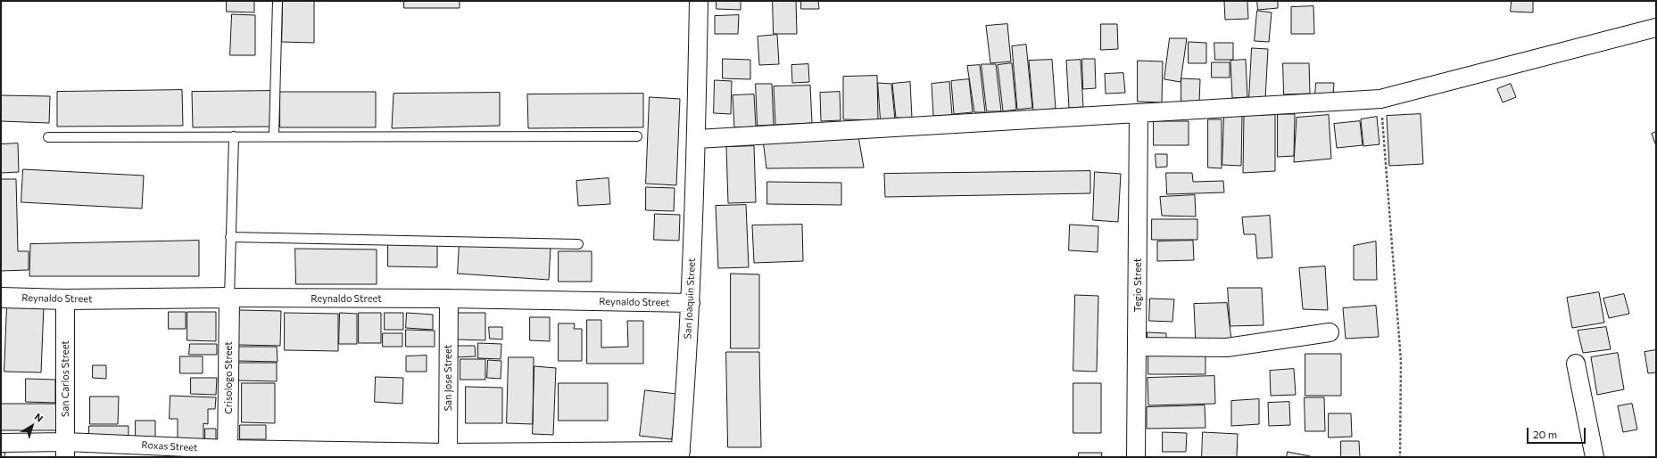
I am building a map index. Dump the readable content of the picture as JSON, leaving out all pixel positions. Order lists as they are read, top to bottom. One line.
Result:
{"streets":{"street":["Tegio Street","Reynaldo Street","San Joaquin Street","Crisologo Street","San Jose Street","San Carlos Street","Roxas Street"]},"crossings":[["Reynaldo Street","San Joaquin Street"],["Reynaldo Street","Crisologo Street"],["Reynaldo Street","San Jose Street"],["Reynaldo Street","San Carlos Street"],["San Joaquin Street","Roxas Street"],["Crisologo Street","Roxas Street"],["San Jose Street","Roxas Street"],["San Carlos Street","Roxas Street"]],"scale_bar":"20 m","north":"top right"}
